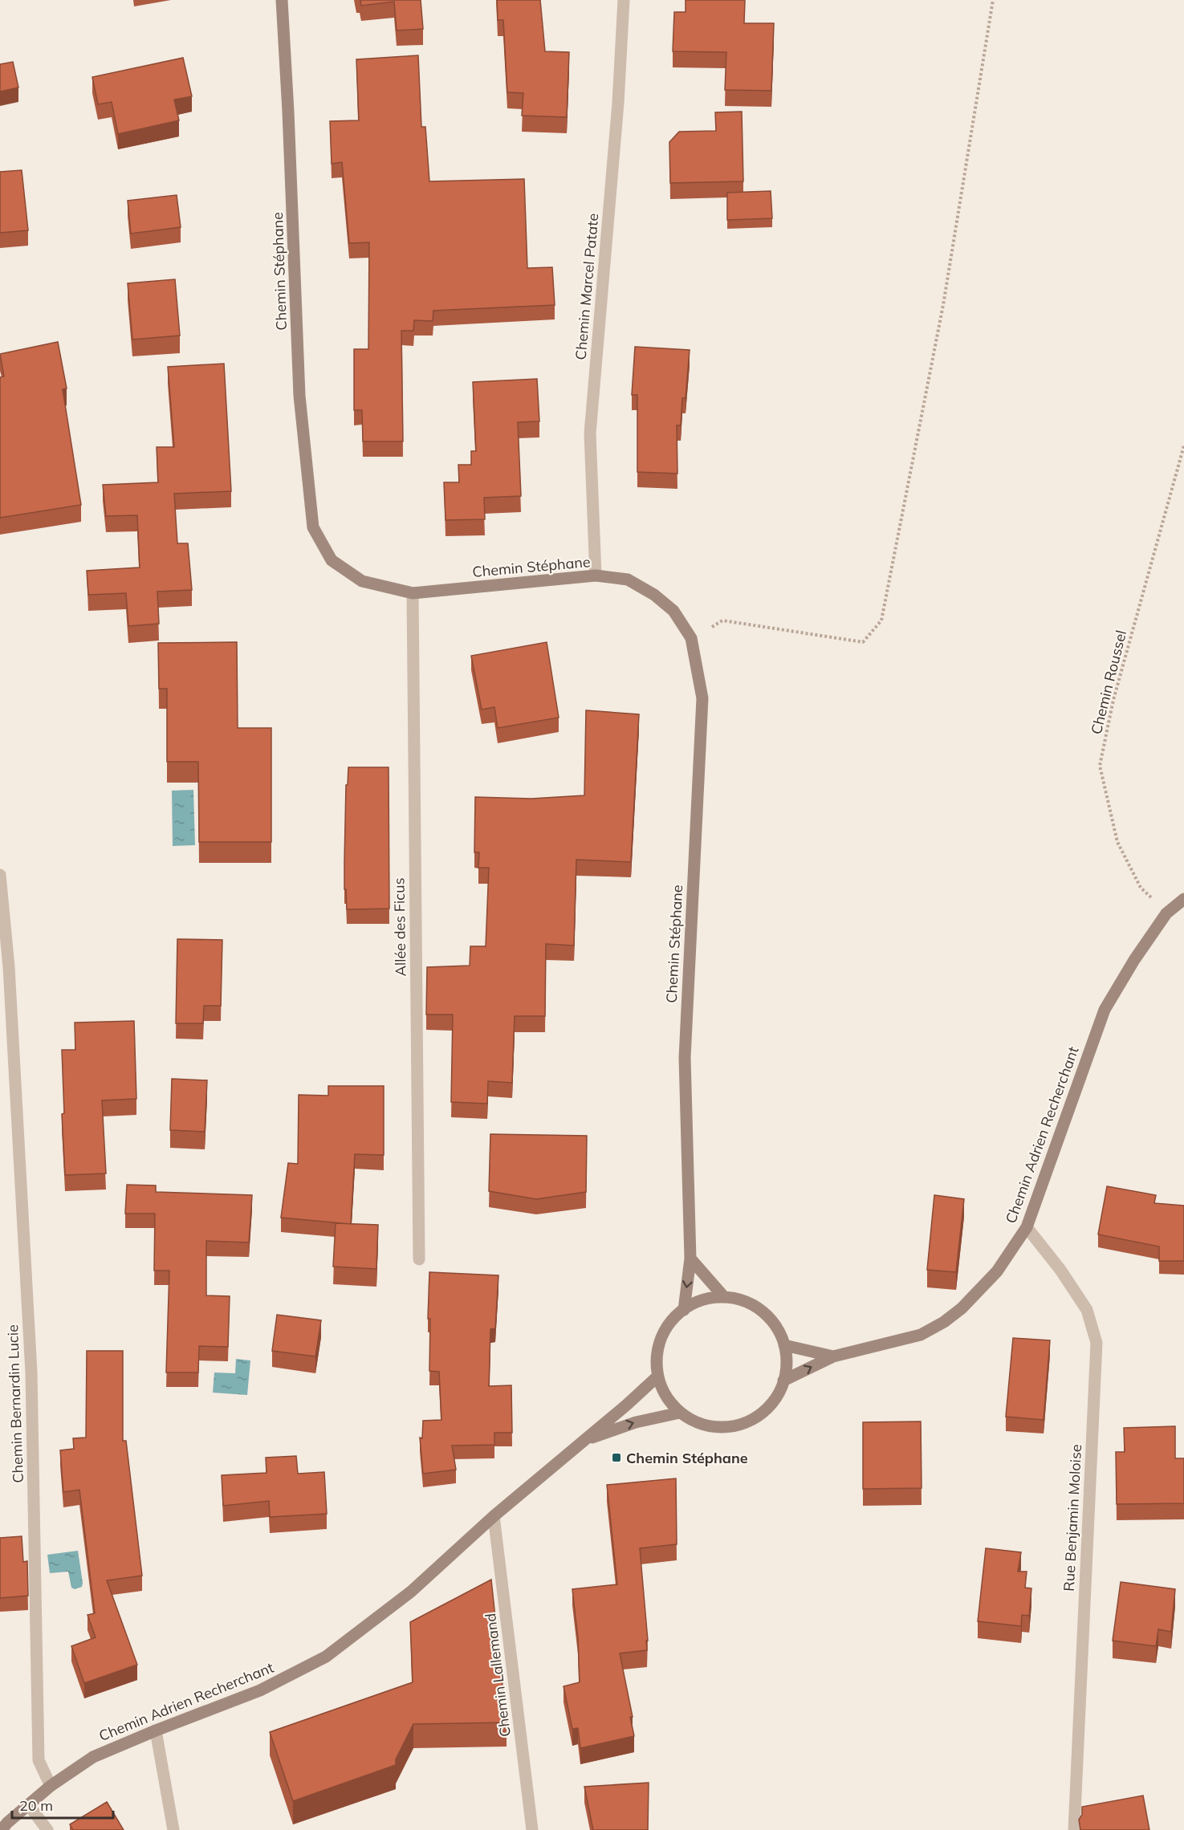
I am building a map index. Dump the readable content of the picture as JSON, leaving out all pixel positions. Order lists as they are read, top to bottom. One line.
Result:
{"streets":{"main road":["Chemin Stéphane","Chemin Adrien Recherchant"],"street":["Chemin Marcel Patate","Allée des Ficus","Chemin Bernardin Lucie","Rue Benjamin Moloise","Chemin Lallemand"],"path":["Chemin Roussel"]},"crossings":[["Chemin Stéphane","Chemin Marcel Patate"],["Chemin Stéphane","Allée des Ficus"],["Chemin Stéphane","Chemin Adrien Recherchant"],["Chemin Roussel","Chemin Adrien Recherchant"],["Chemin Adrien Recherchant","Chemin Bernardin Lucie"],["Chemin Adrien Recherchant","Rue Benjamin Moloise"],["Chemin Adrien Recherchant","Chemin Lallemand"]],"places":{"transit":["Chemin Stéphane"]},"scale_bar":"20 m"}
